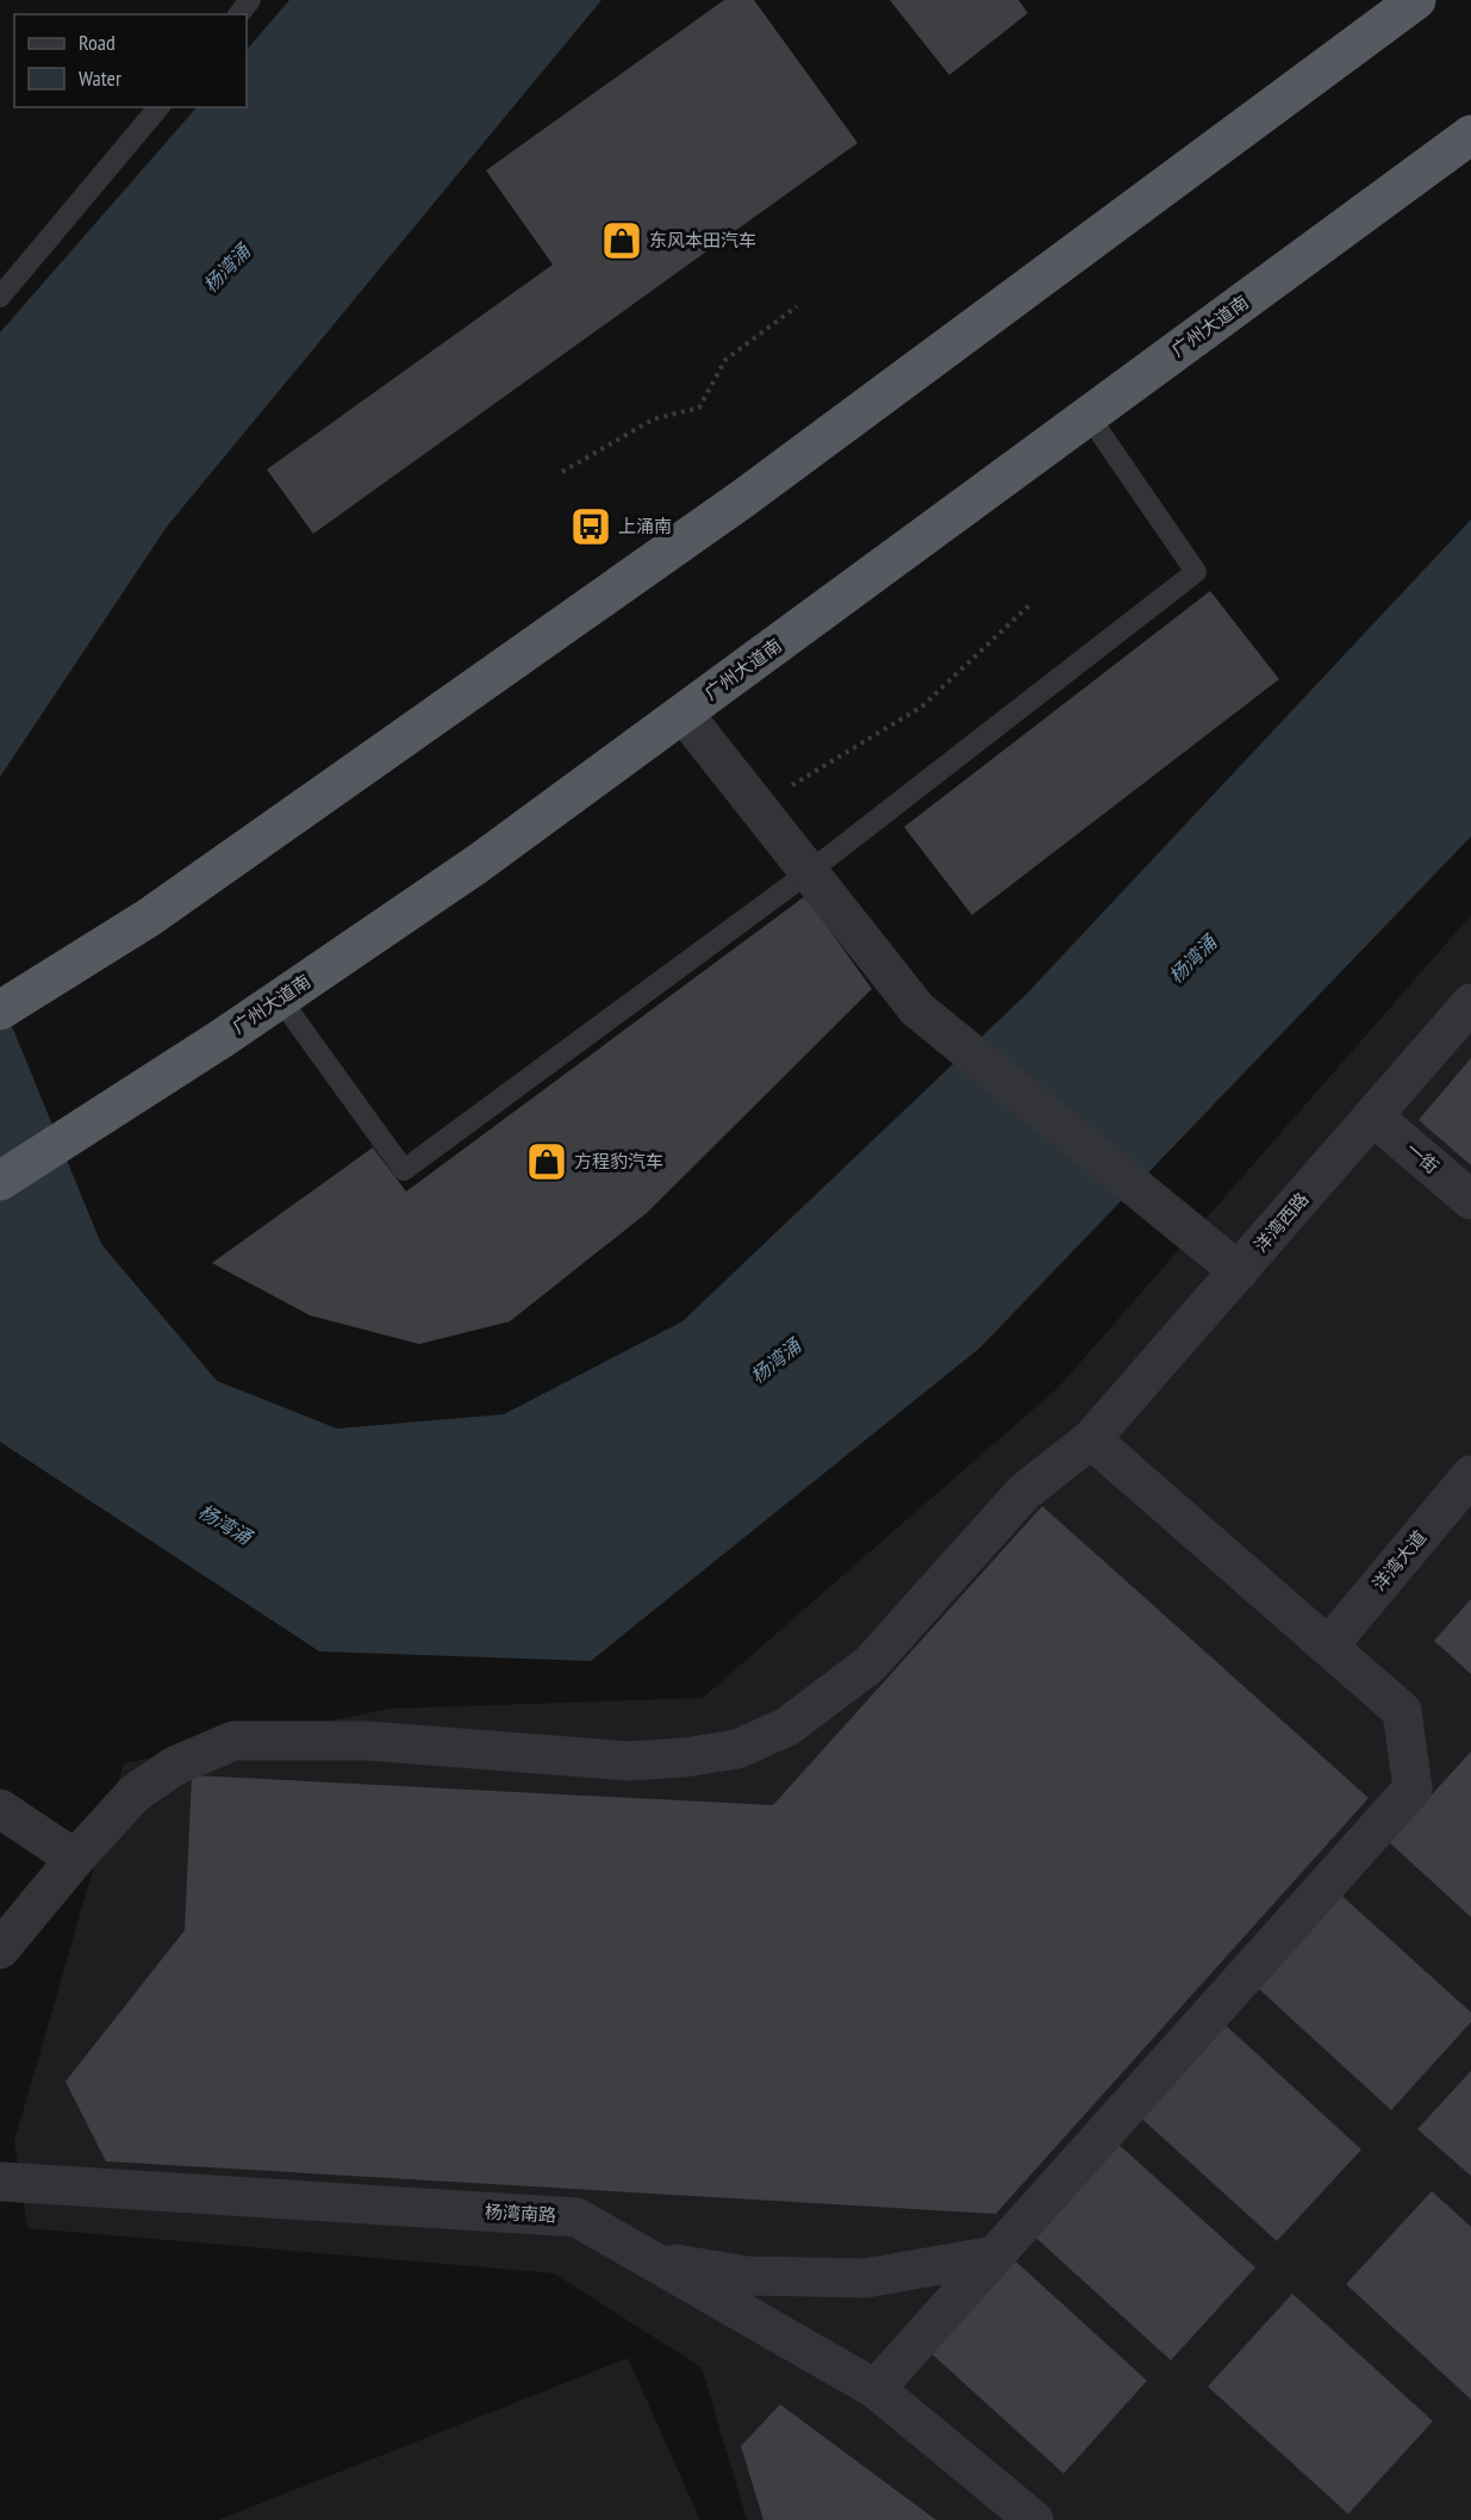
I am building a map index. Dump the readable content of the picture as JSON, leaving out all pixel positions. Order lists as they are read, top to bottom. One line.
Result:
{"streets":{"highway":["广州大道南"],"street":["一街","洋湾西路","洋湾大道","杨湾南路"]},"crossings":[["一街","洋湾西路"]],"water":["杨湾涌"],"places":{"shop":["东风本田汽车","方程豹汽车"],"bus stop":["上涌南"]},"legend":["Road","Water"]}
